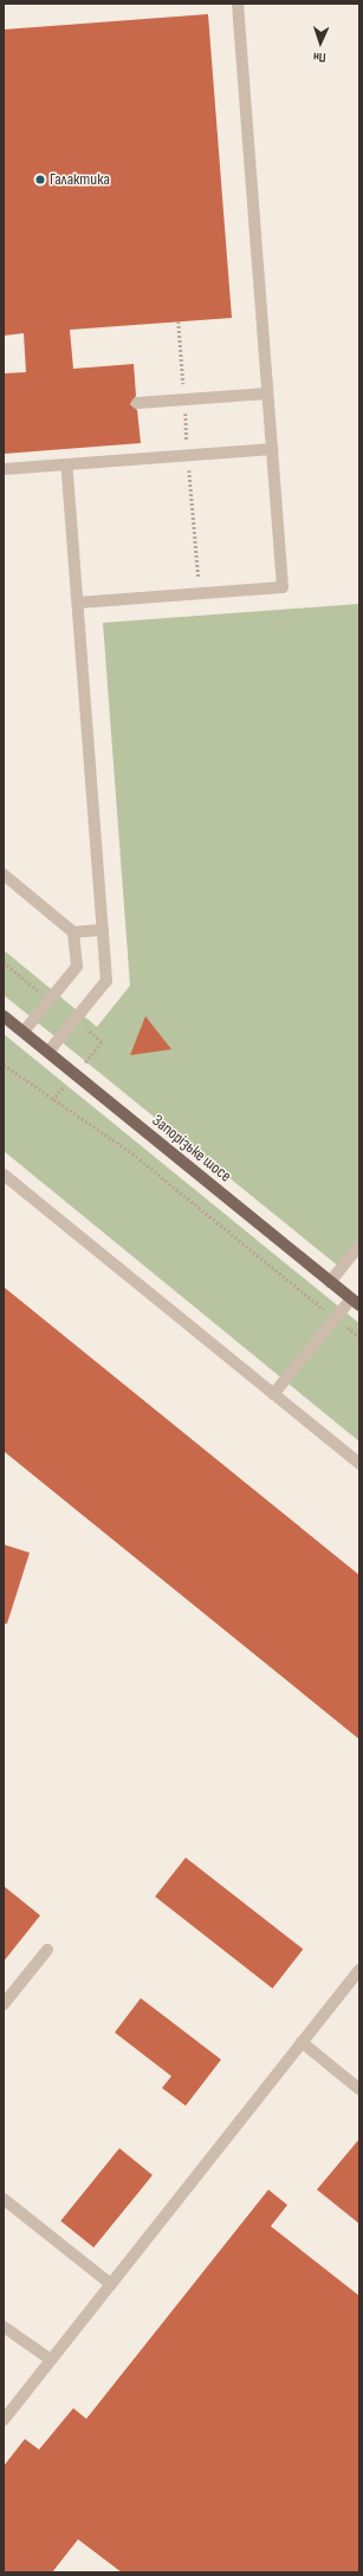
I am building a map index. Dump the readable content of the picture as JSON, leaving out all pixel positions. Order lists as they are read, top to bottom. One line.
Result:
{"streets":{"main road":["Запорізьке шосе"]},"places":["Галактика"],"north":"bottom"}
